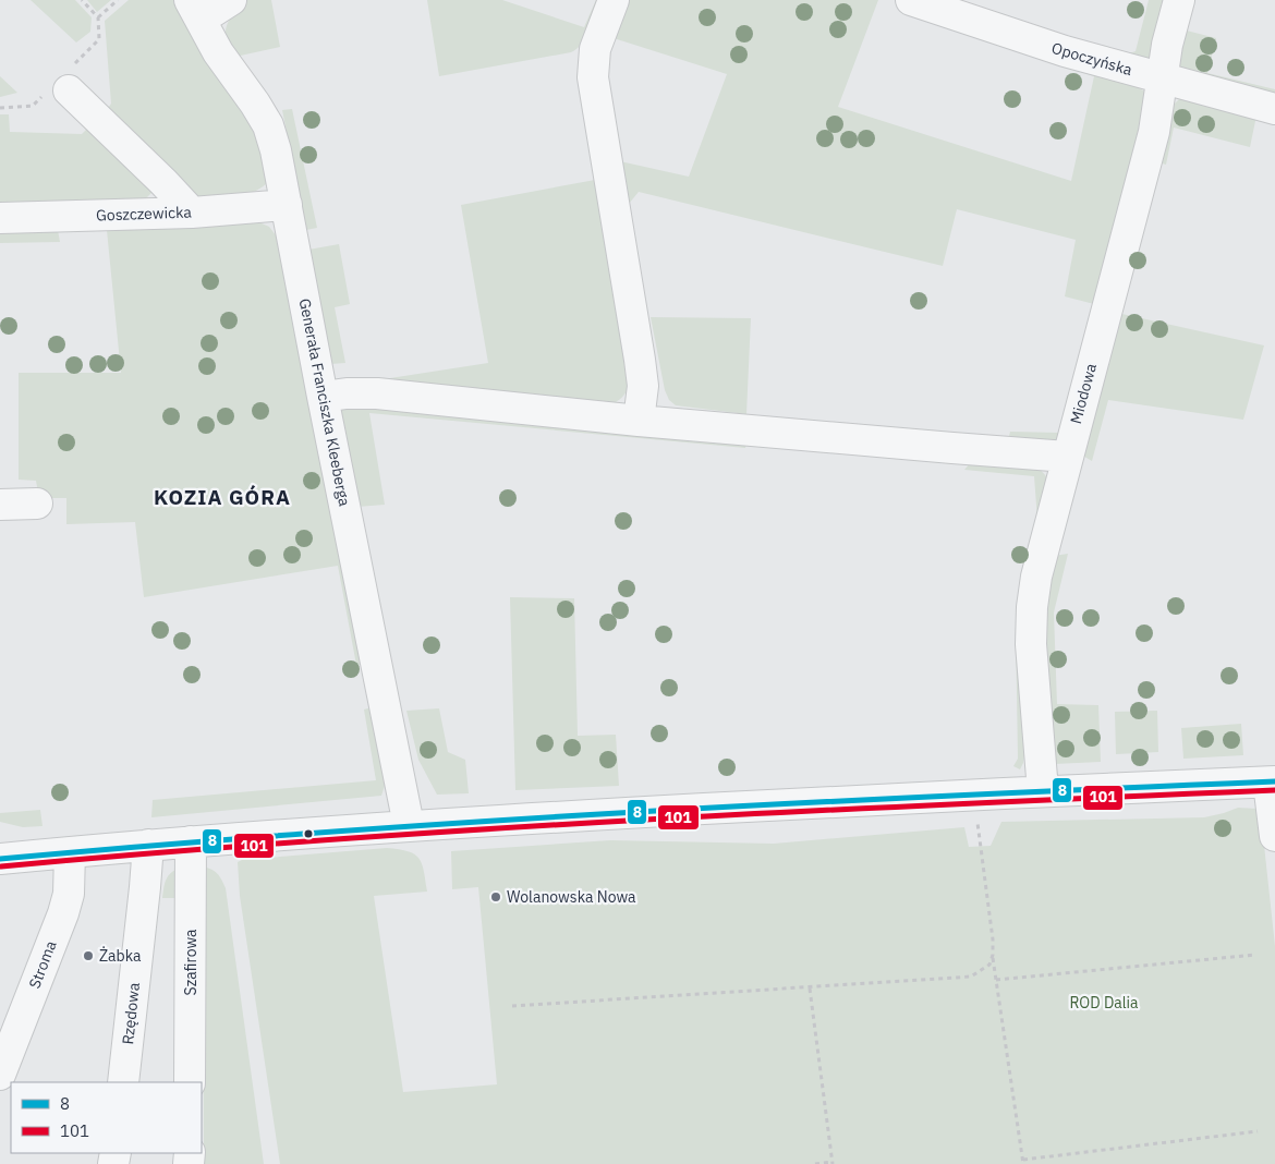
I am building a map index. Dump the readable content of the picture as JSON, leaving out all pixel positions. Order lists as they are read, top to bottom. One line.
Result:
{"streets":{"street":["Opoczyńska","Goszczewicka","Miodowa","Generała Franciszka Kleeberga","Szafirowa","Stroma","Rzędowa"]},"crossings":[["Opoczyńska","Miodowa"],["Goszczewicka","Generała Franciszka Kleeberga"]],"districts":["KOZIA GÓRA"],"parks":["ROD Dalia"],"places":["Wolanowska Nowa","Żabka"],"lines":["transit line 8","transit line 101"],"legend":["8","101"]}
